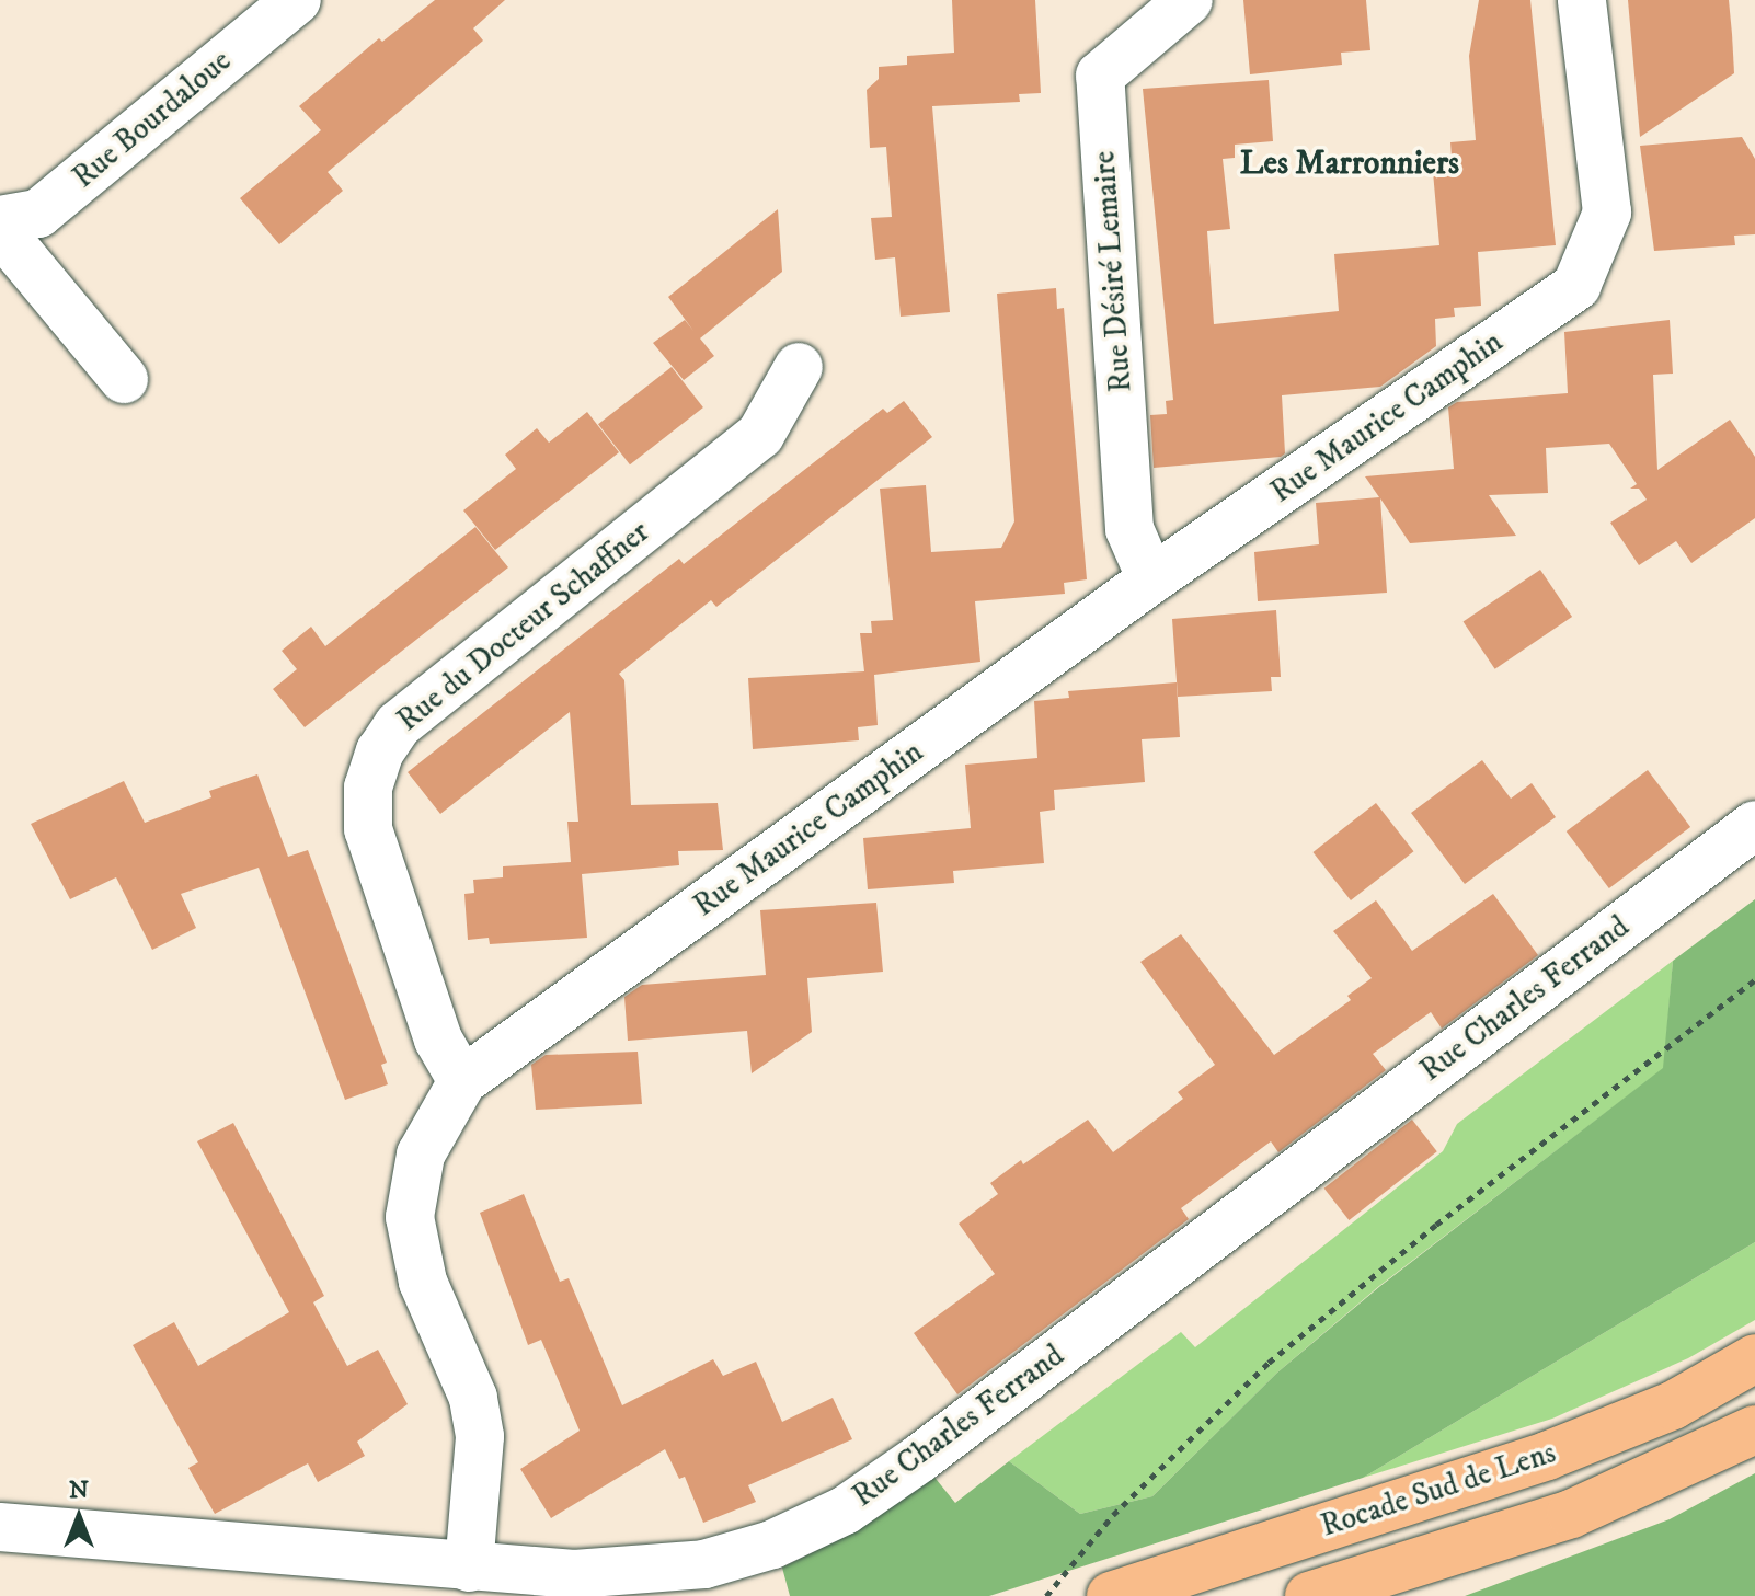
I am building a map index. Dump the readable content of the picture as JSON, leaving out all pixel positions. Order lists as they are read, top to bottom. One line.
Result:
{"streets":{"highway":["Rocade Sud de Lens"],"street":["Rue Bourdaloue","Rue Désiré Lemaire","Rue Maurice Camphin","Rue du Docteur Schaffner","Rue Charles Ferrand"]},"crossings":[["Rue Désiré Lemaire","Rue Maurice Camphin"],["Rue Maurice Camphin","Rue du Docteur Schaffner"],["Rue Maurice Camphin","Rue Charles Ferrand"]],"districts":["Les Marronniers"],"north":"top"}
